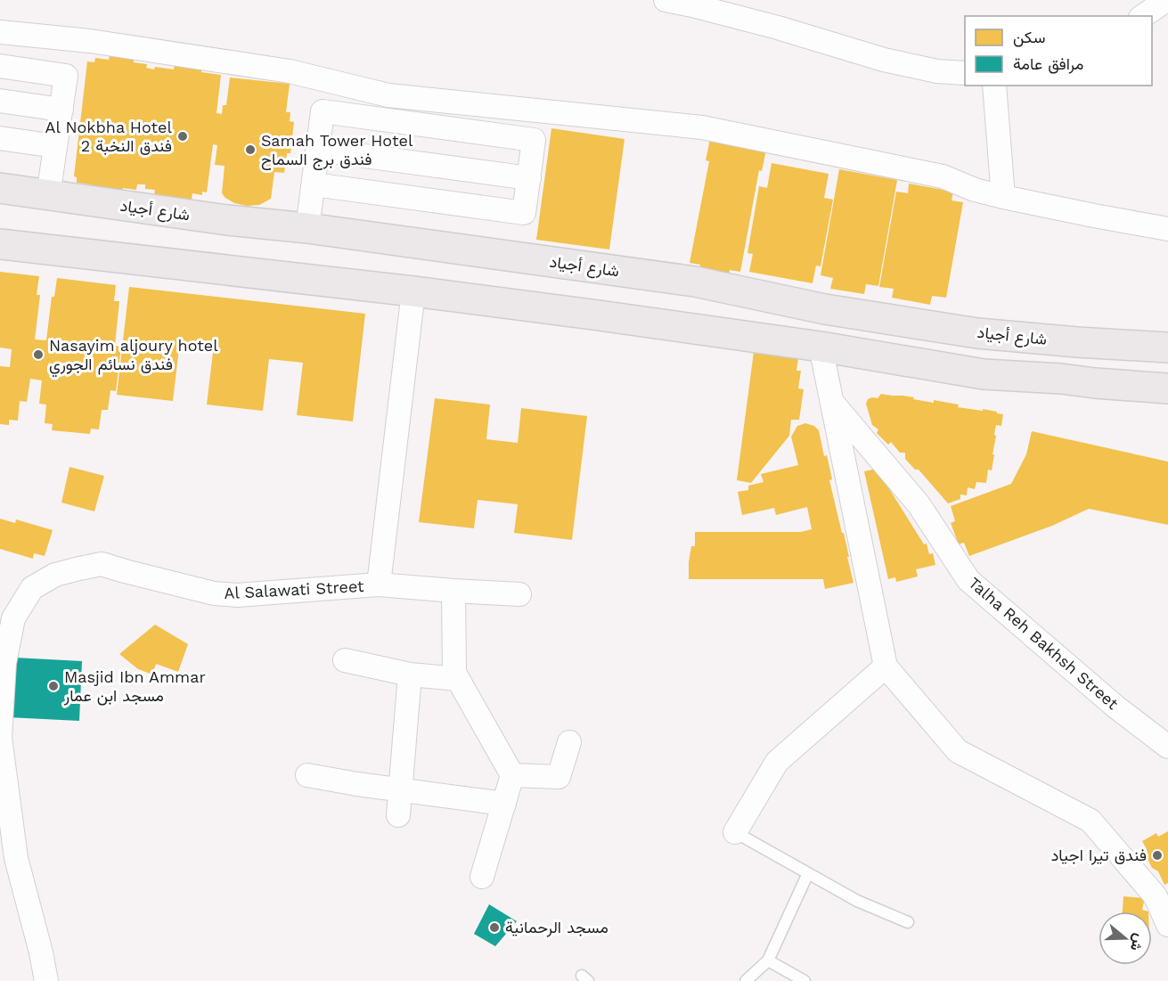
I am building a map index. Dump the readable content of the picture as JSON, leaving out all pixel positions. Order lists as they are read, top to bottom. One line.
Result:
{"streets":{"main road":["شارع أجياد"],"street":["Al Salawati Street","Talha Reh Bakhsh Street"]},"places":["Al Nokbha Hotel 2 فندق النخبة","Samah Tower Hotel فندق برج السماح","Nasayim aljoury hotel فندق نسائم الجوري","Masjid Ibn Ammar مسجد ابن عمار","فندق تيرا اجياد","مسجد الرحمانية"],"legend":["سكن","مرافق عامة"],"north":"right"}
